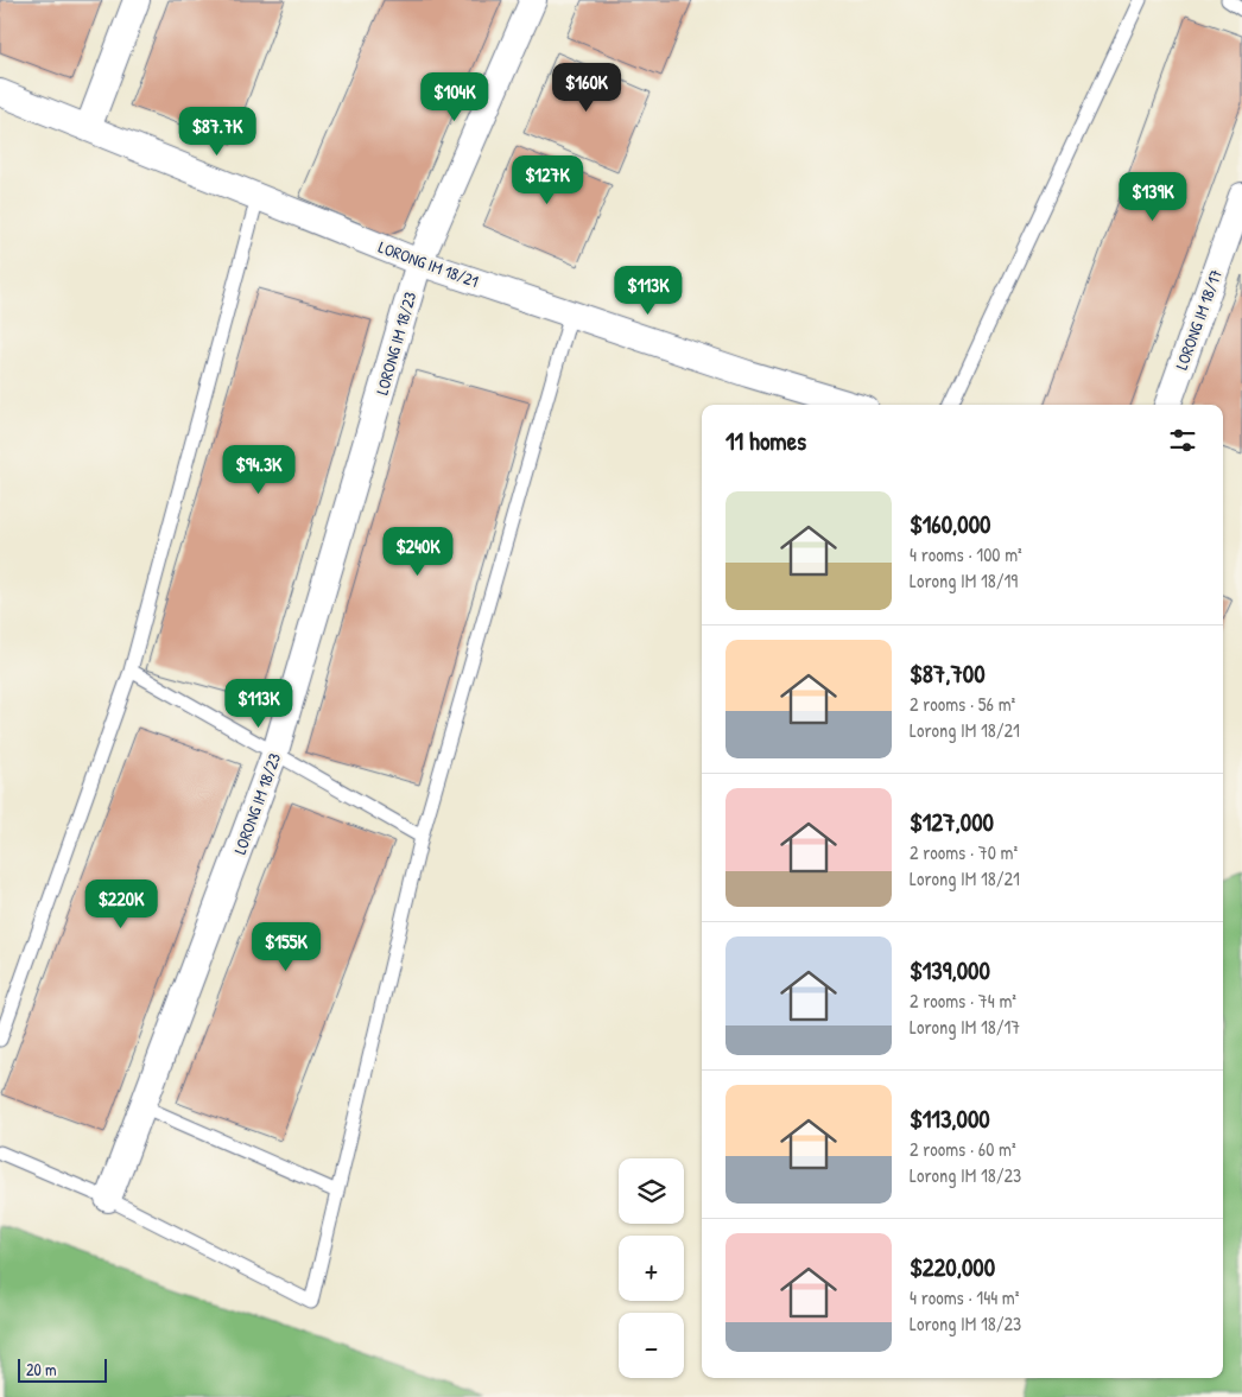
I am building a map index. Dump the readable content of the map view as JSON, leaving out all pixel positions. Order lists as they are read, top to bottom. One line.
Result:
{"streets":{"street":["LORONG IM 18/21","LORONG IM 18/17","LORONG IM 18/23"]},"crossings":[["LORONG IM 18/21","LORONG IM 18/23"]],"scale_bar":"20 m","page":{"price":["$160K","$104K","$87.7K","$127K","$139K","$113K","$94.3K","$240K","$113K","$220K","$155K"],"heading":"11 homes","list":[{"name":"$160,000","note":"4 rooms · 100 m² · Lorong IM 18/19"},{"name":"$87,700","note":"2 rooms · 56 m² · Lorong IM 18/21"},{"name":"$127,000","note":"2 rooms · 70 m² · Lorong IM 18/21"},{"name":"$139,000","note":"2 rooms · 74 m² · Lorong IM 18/17"},{"name":"$113,000","note":"2 rooms · 60 m² · Lorong IM 18/23"},{"name":"$220,000","note":"4 rooms · 144 m² · Lorong IM 18/23"}],"map_buttons":["+","−"],"scale":"20 m"}}
